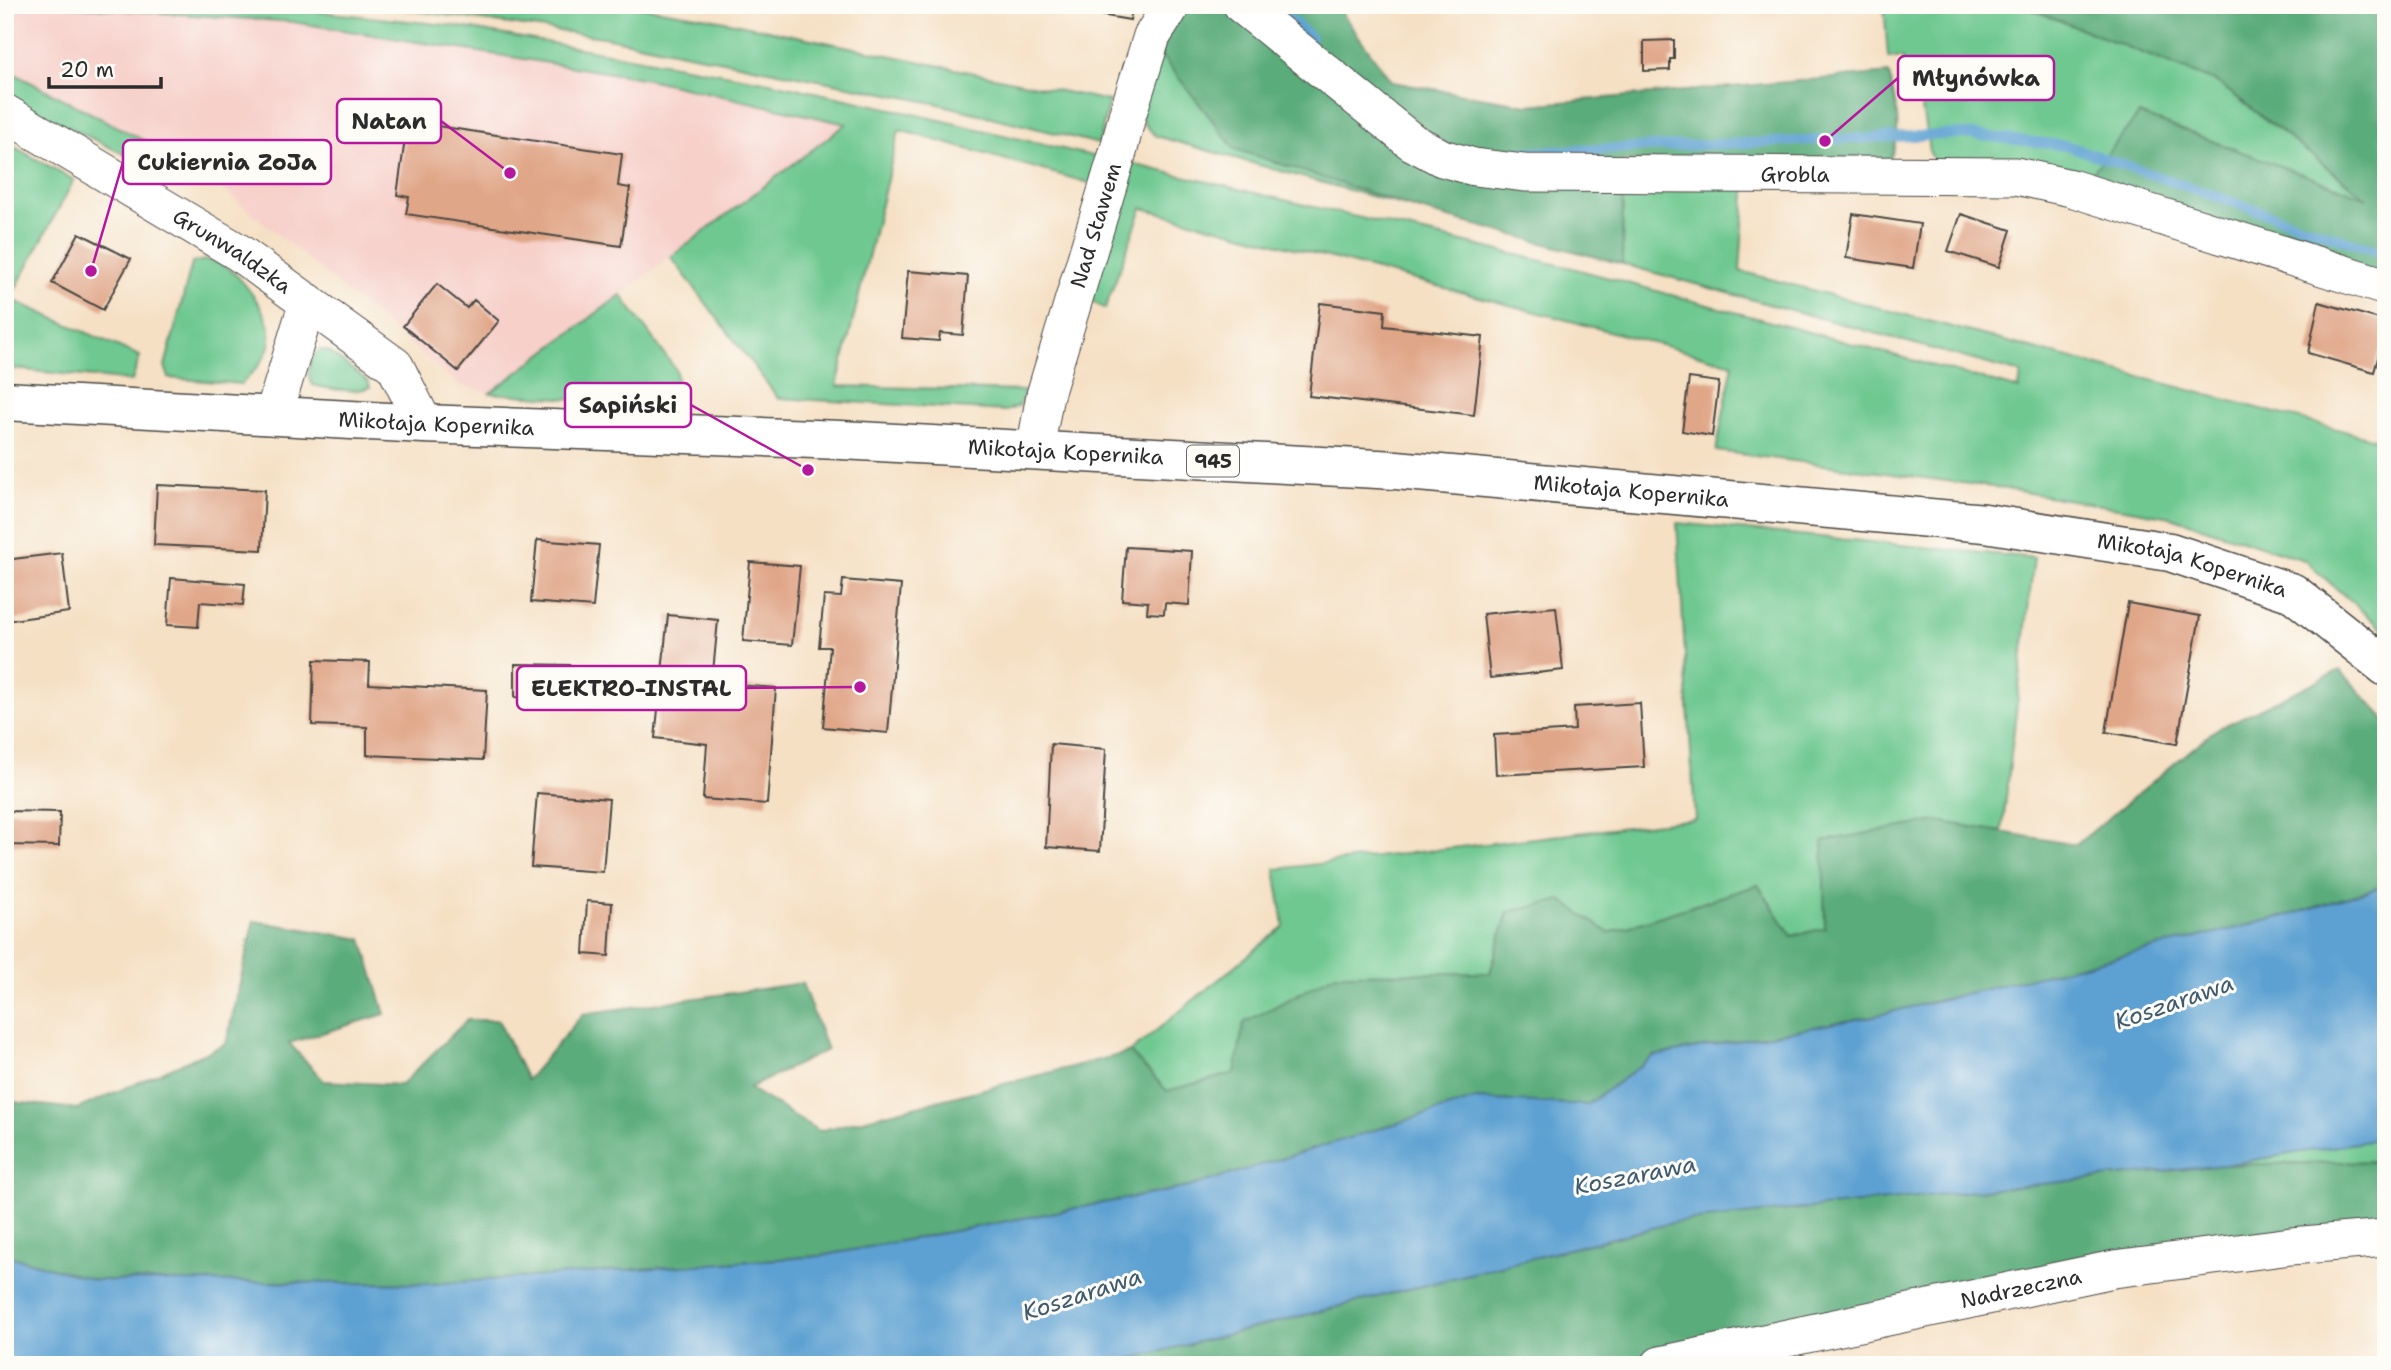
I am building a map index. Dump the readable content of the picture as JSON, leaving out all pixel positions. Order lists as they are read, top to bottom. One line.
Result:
{"streets":{"main road":["Mikołaja Kopernika","945"],"street":["Grobla","Nad Stawem","Grunwaldzka","Nadrzeczna"]},"crossings":[["Nad Stawem","Mikołaja Kopernika"],["Grunwaldzka","Mikołaja Kopernika"]],"water":["Koszarawa"],"places":["Młynówka","Natan","Cukiernia ZoJa","Sapiński","ELEKTRO-INSTAL"],"scale_bar":"20 m"}
